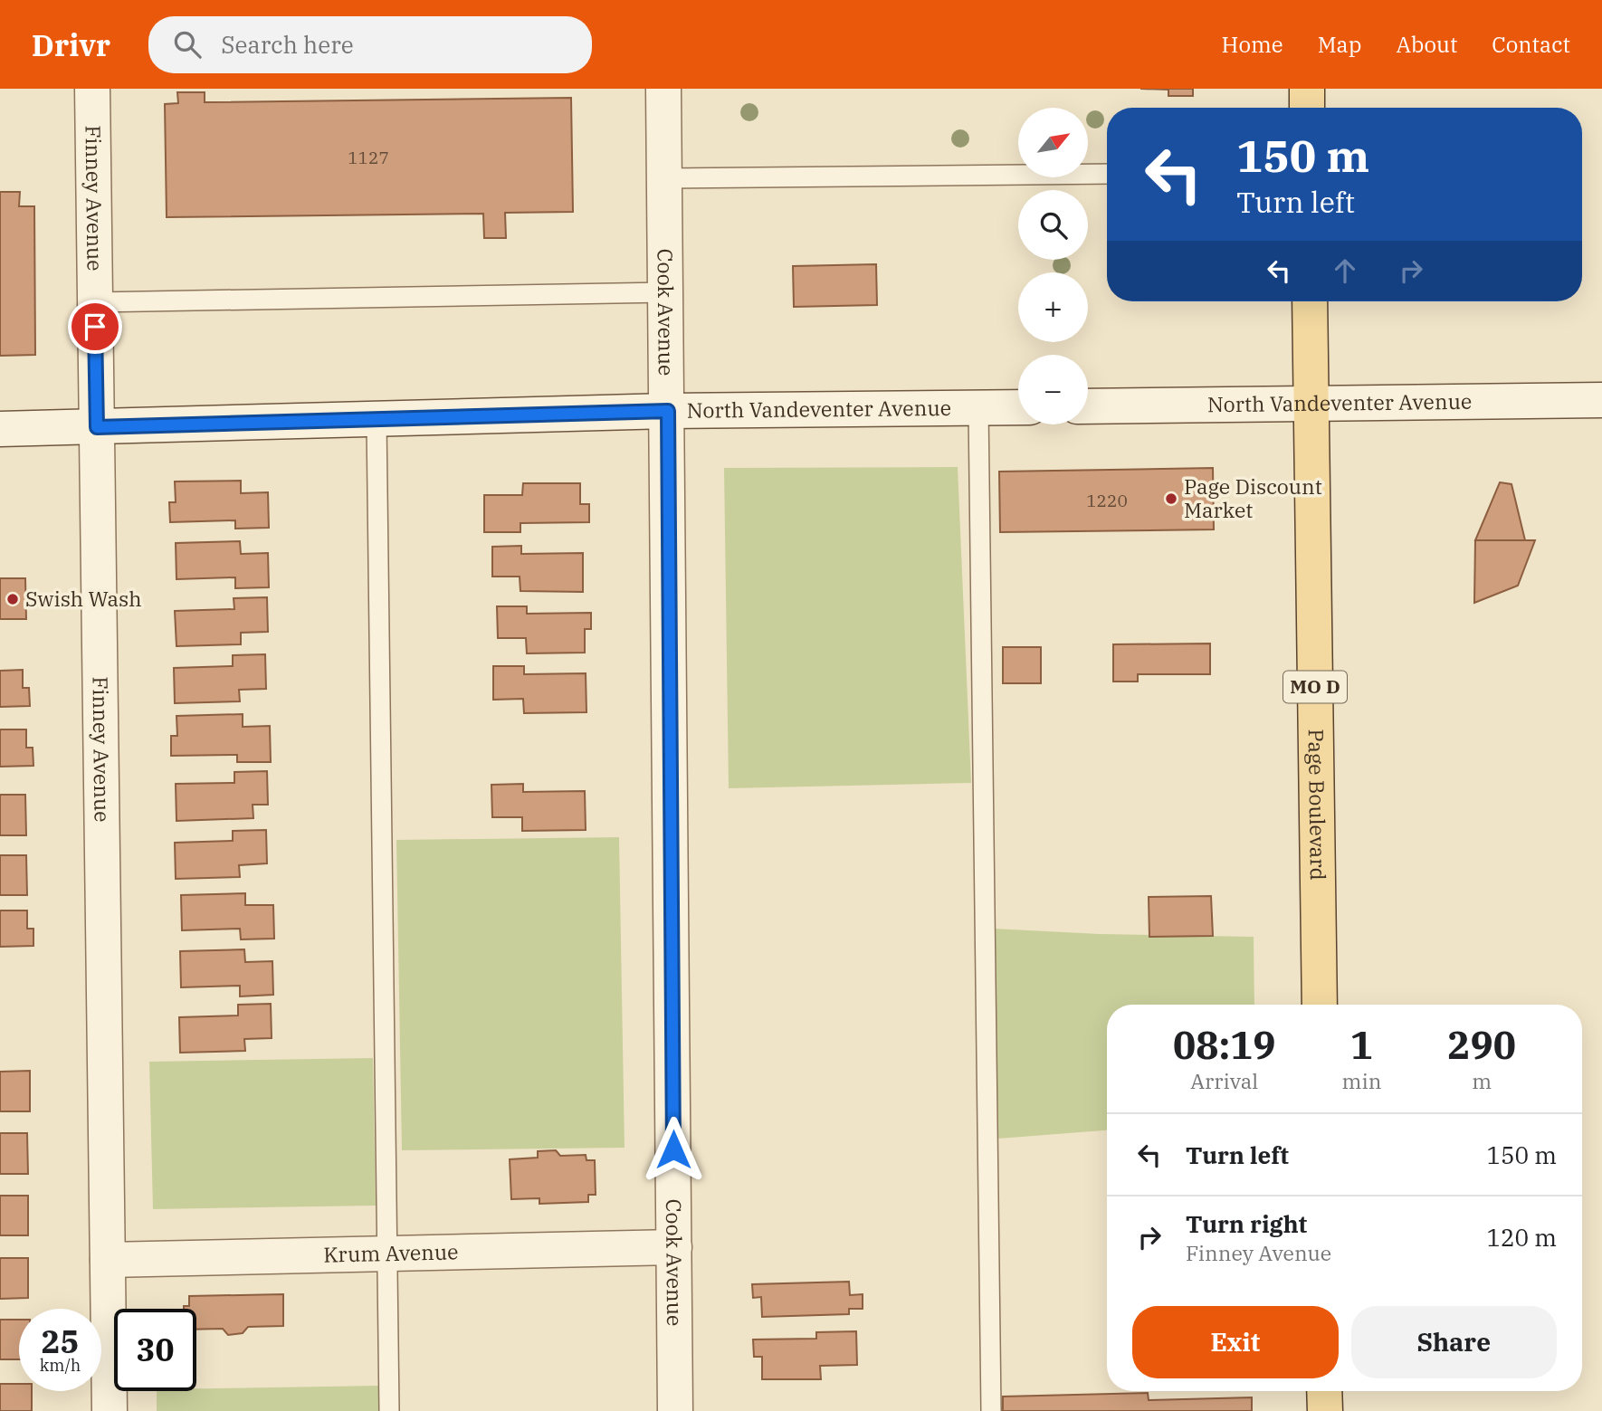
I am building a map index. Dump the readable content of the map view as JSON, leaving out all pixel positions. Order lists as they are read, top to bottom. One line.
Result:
{"streets":{"main road":["MO D","Page Boulevard"],"street":["Finney Avenue","Cook Avenue","North Vandeventer Avenue","Krum Avenue"]},"crossings":[["Finney Avenue","North Vandeventer Avenue"],["Finney Avenue","Krum Avenue"],["Cook Avenue","North Vandeventer Avenue"],["Cook Avenue","Krum Avenue"],["North Vandeventer Avenue","Page Boulevard"]],"places":["Page Discount Market","Swish Wash"],"house_numbers":["1127","1220"],"north":"top right","page":{"header":"Drivr","search":"Search here","nav":["Home","Map","About","Contact"],"map_buttons":["+","−"],"turn":["150 m","Turn left"],"eta":["08:19","Arrival","1","min","290","m"],"list":[{"name":"Turn left","value":"150 m"},{"name":"Turn right","note":"Finney Avenue","value":"120 m"}],"buttons":["Exit","Share"],"speed":"25 km/h","limit":"30"}}
